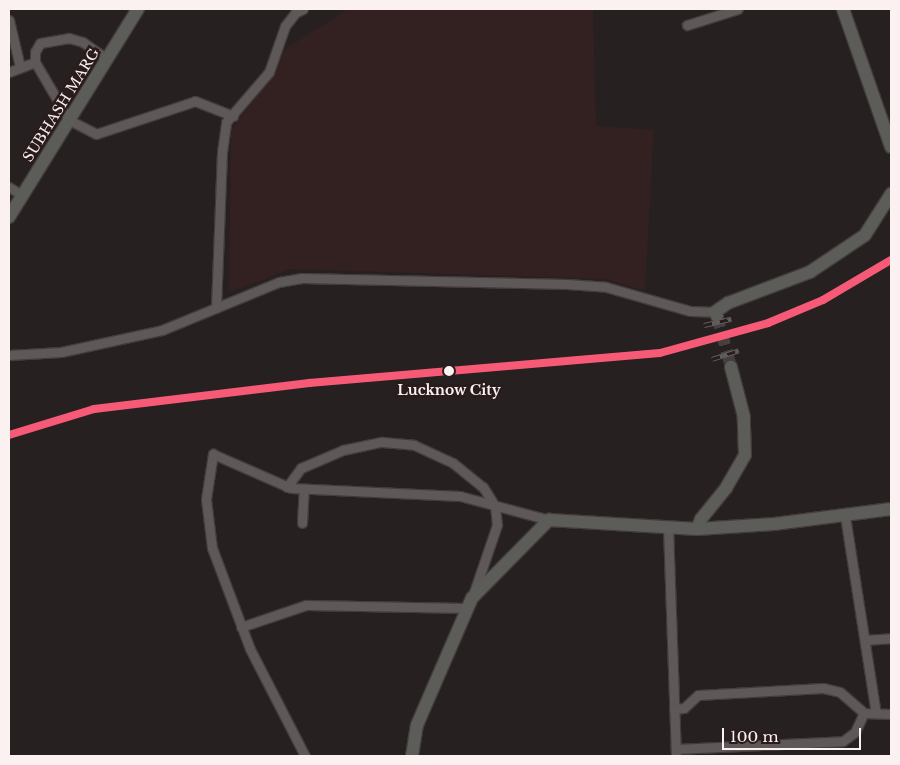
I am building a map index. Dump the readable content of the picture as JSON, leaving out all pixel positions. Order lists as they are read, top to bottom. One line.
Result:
{"streets":{"street":["SUBHASH MARG"]},"places":["Lucknow City"],"scale_bar":"100 m"}
